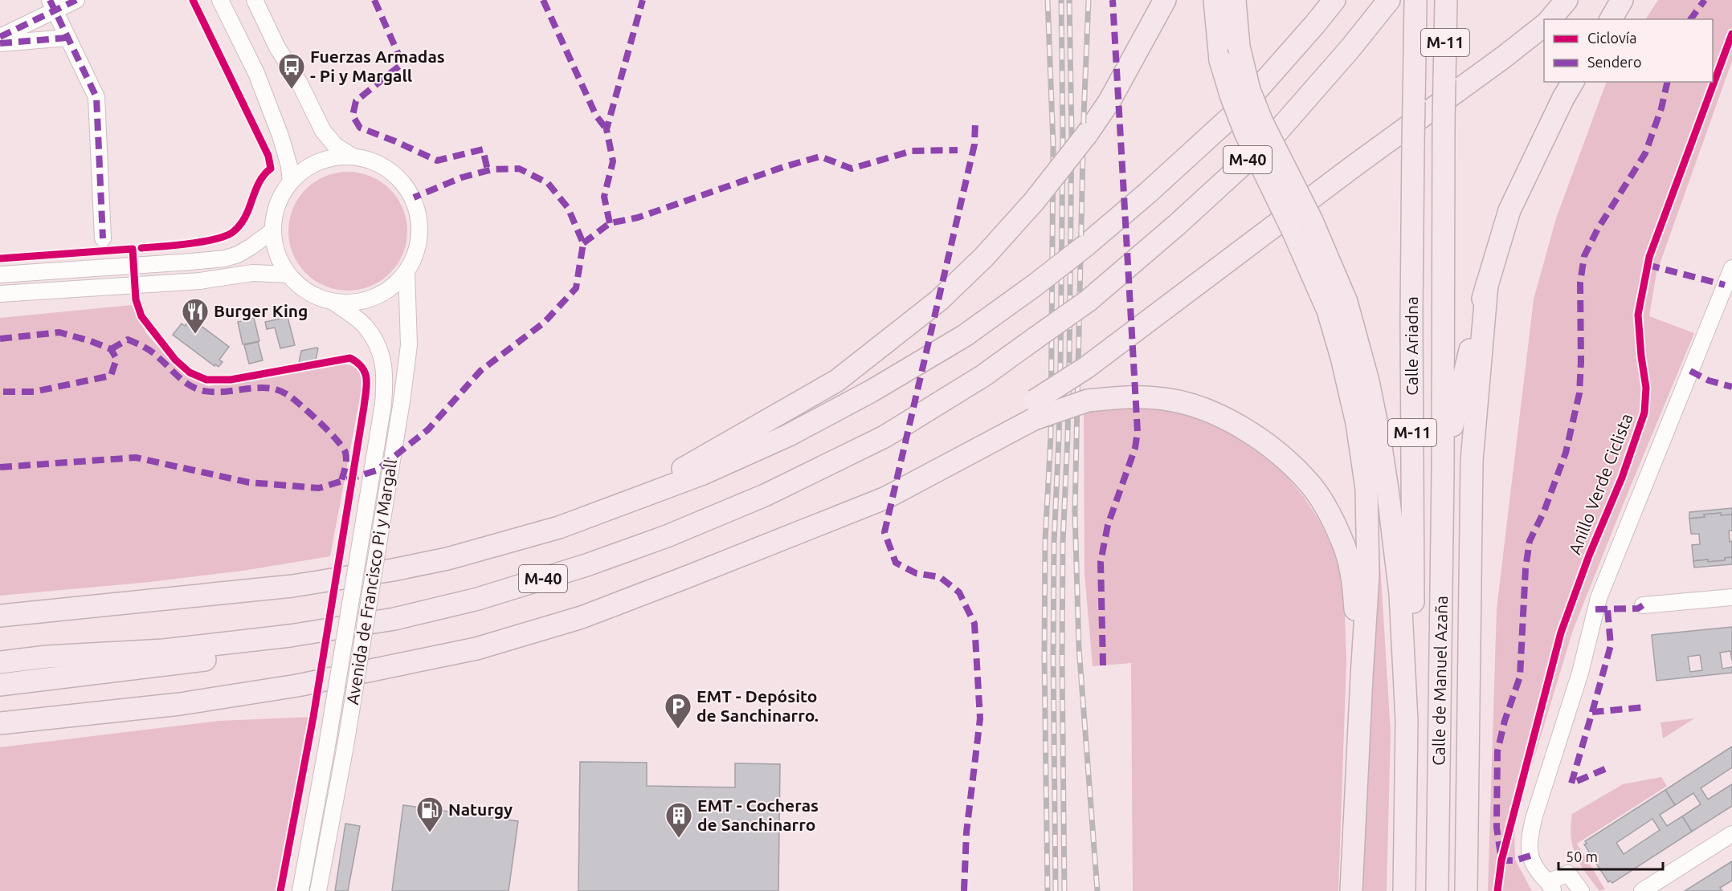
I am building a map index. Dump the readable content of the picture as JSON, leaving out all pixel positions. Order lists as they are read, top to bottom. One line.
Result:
{"streets":{"highway":["M-11","M-40","Calle Ariadna","Calle de Manuel Azaña"],"street":["Avenida de Francisco Pi y Margall"],"cycle path":["Anillo Verde Ciclista"]},"crossings":[["Calle Ariadna","Calle de Manuel Azaña"]],"places":{"bus stop":["Fuerzas Armadas - Pi y Margall"],"restaurant":["Burger King"],"parking":["EMT - Depósito de Sanchinarro."],"fuel station":["Naturgy"],"building":["EMT - Cocheras de Sanchinarro"]},"legend":["Ciclovía","Sendero"],"scale_bar":"50 m"}
